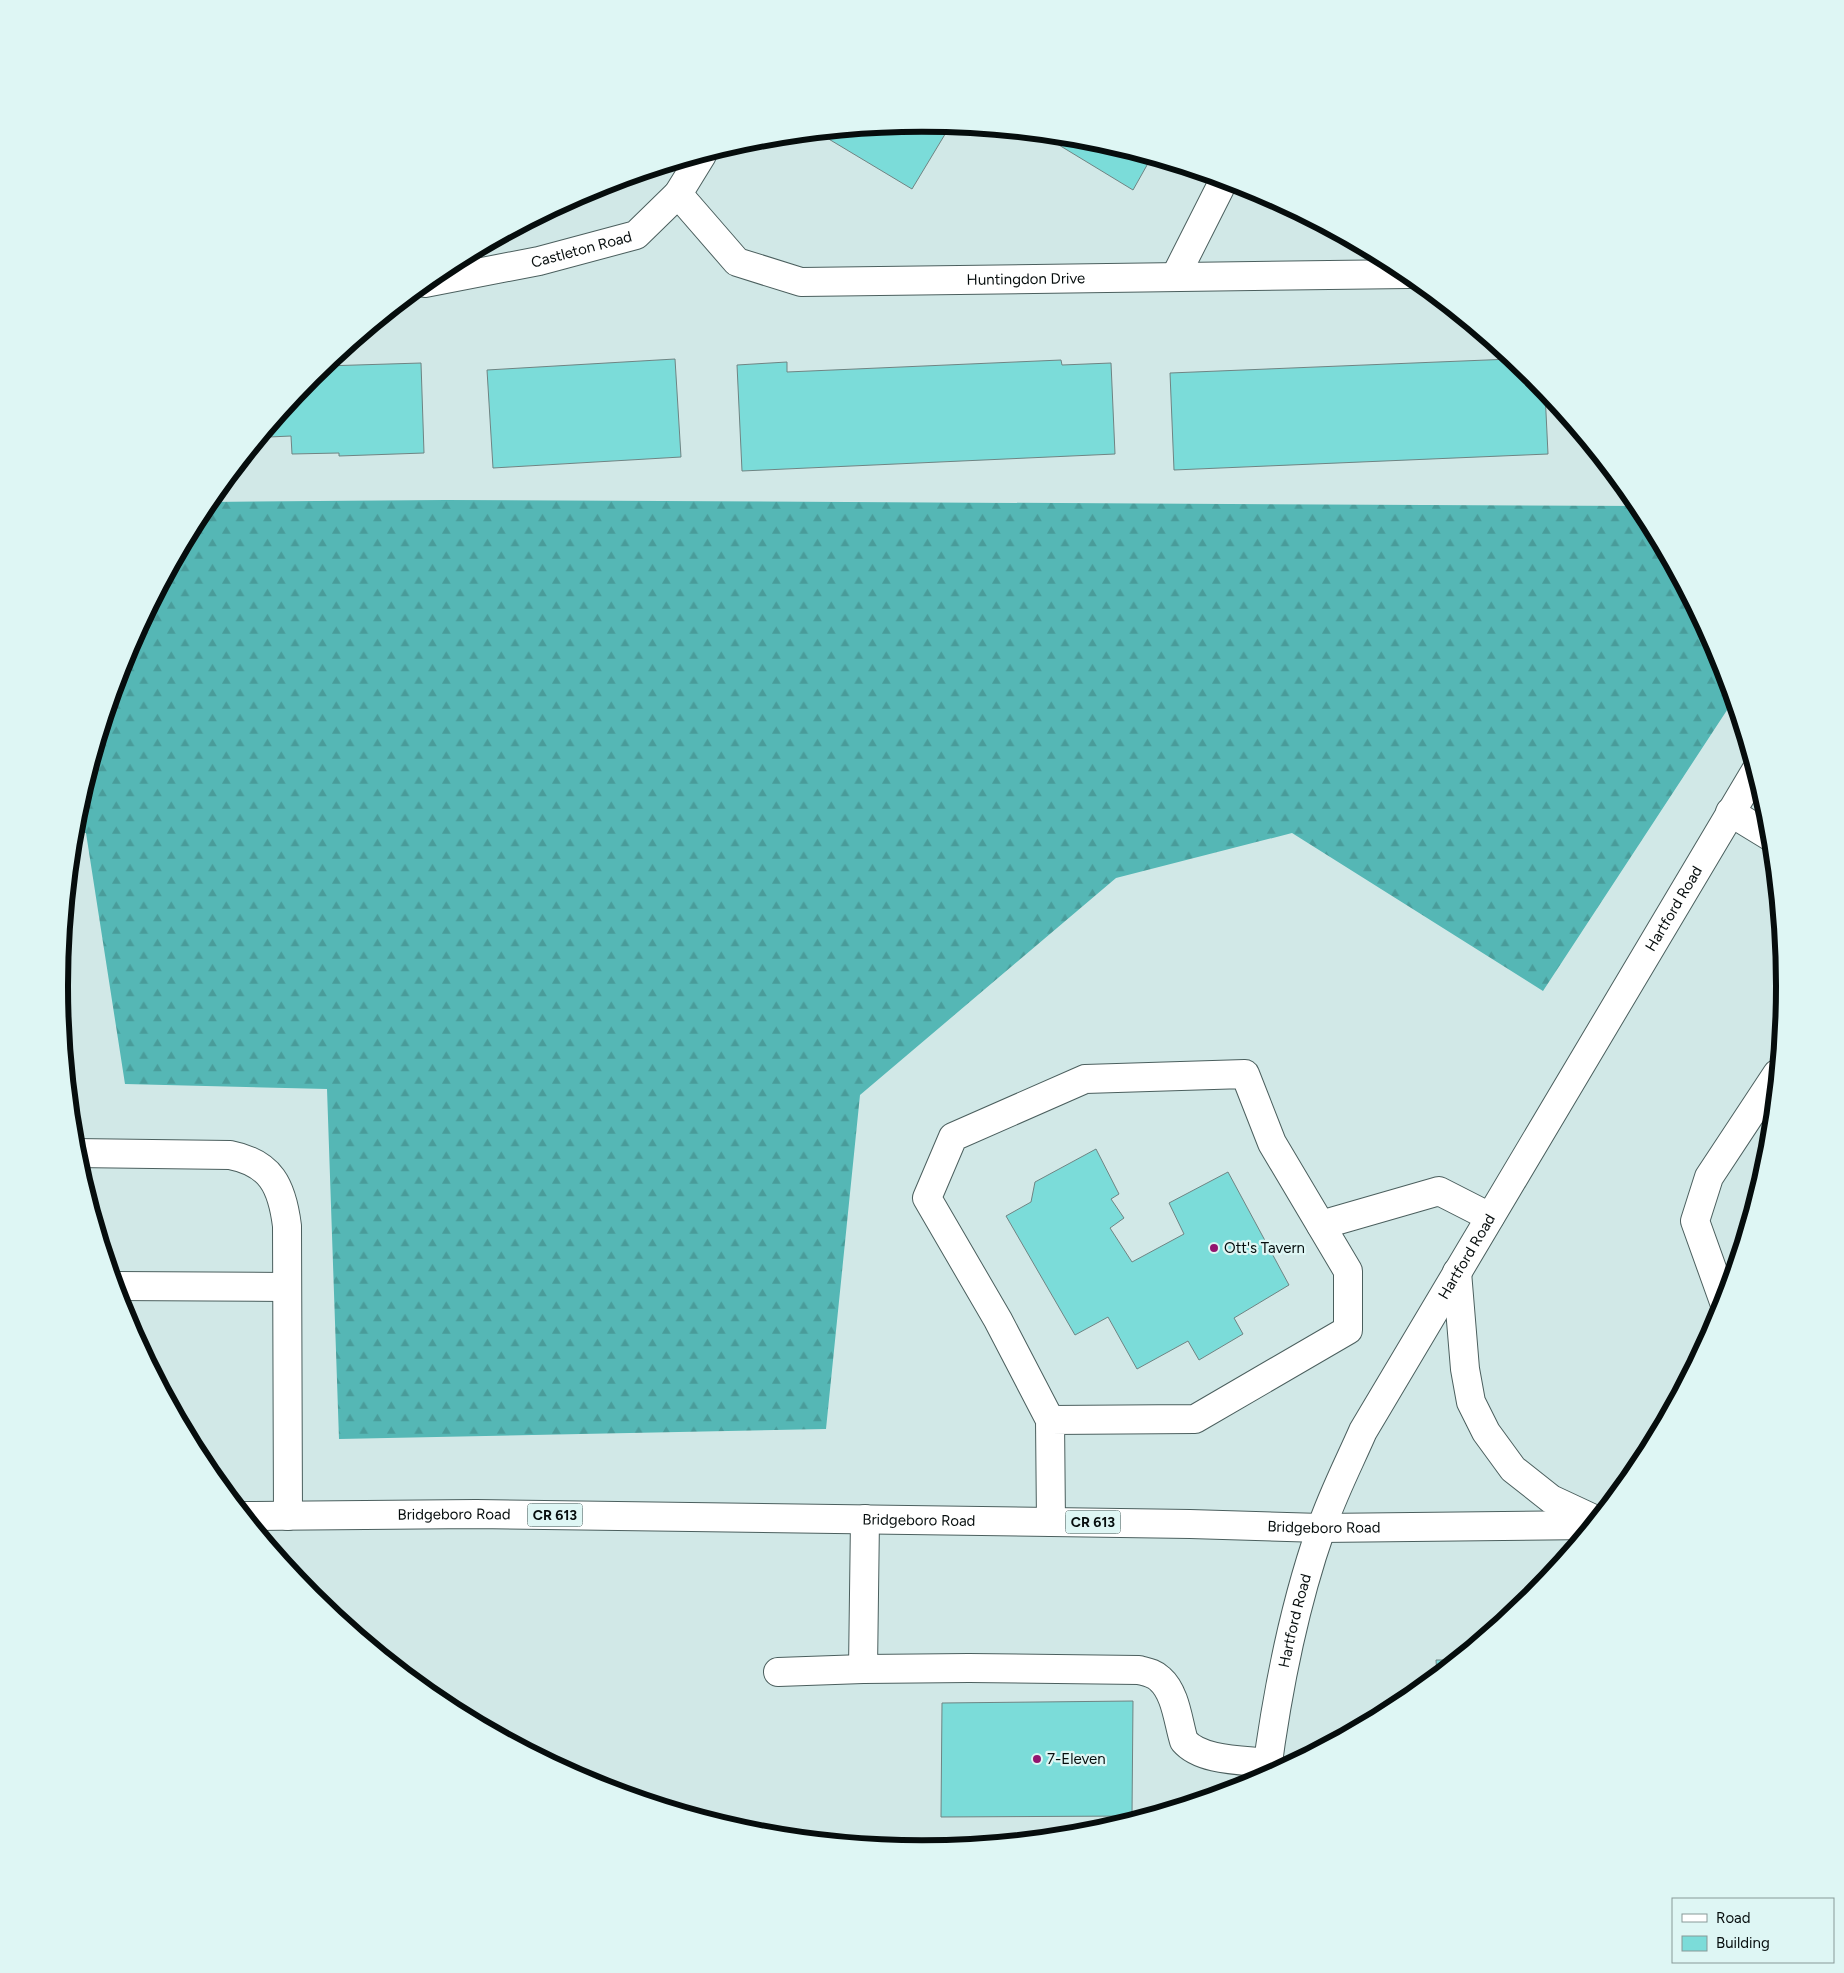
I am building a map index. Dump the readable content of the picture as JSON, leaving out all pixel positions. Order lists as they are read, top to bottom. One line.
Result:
{"streets":{"main road":["Castleton Road","Huntingdon Drive","Hartford Road","Bridgeboro Road","CR 613"]},"crossings":[["Castleton Road","Huntingdon Drive"],["Hartford Road","Bridgeboro Road"]],"places":["Ott's Tavern","7-Eleven"],"legend":["Road","Building"]}
